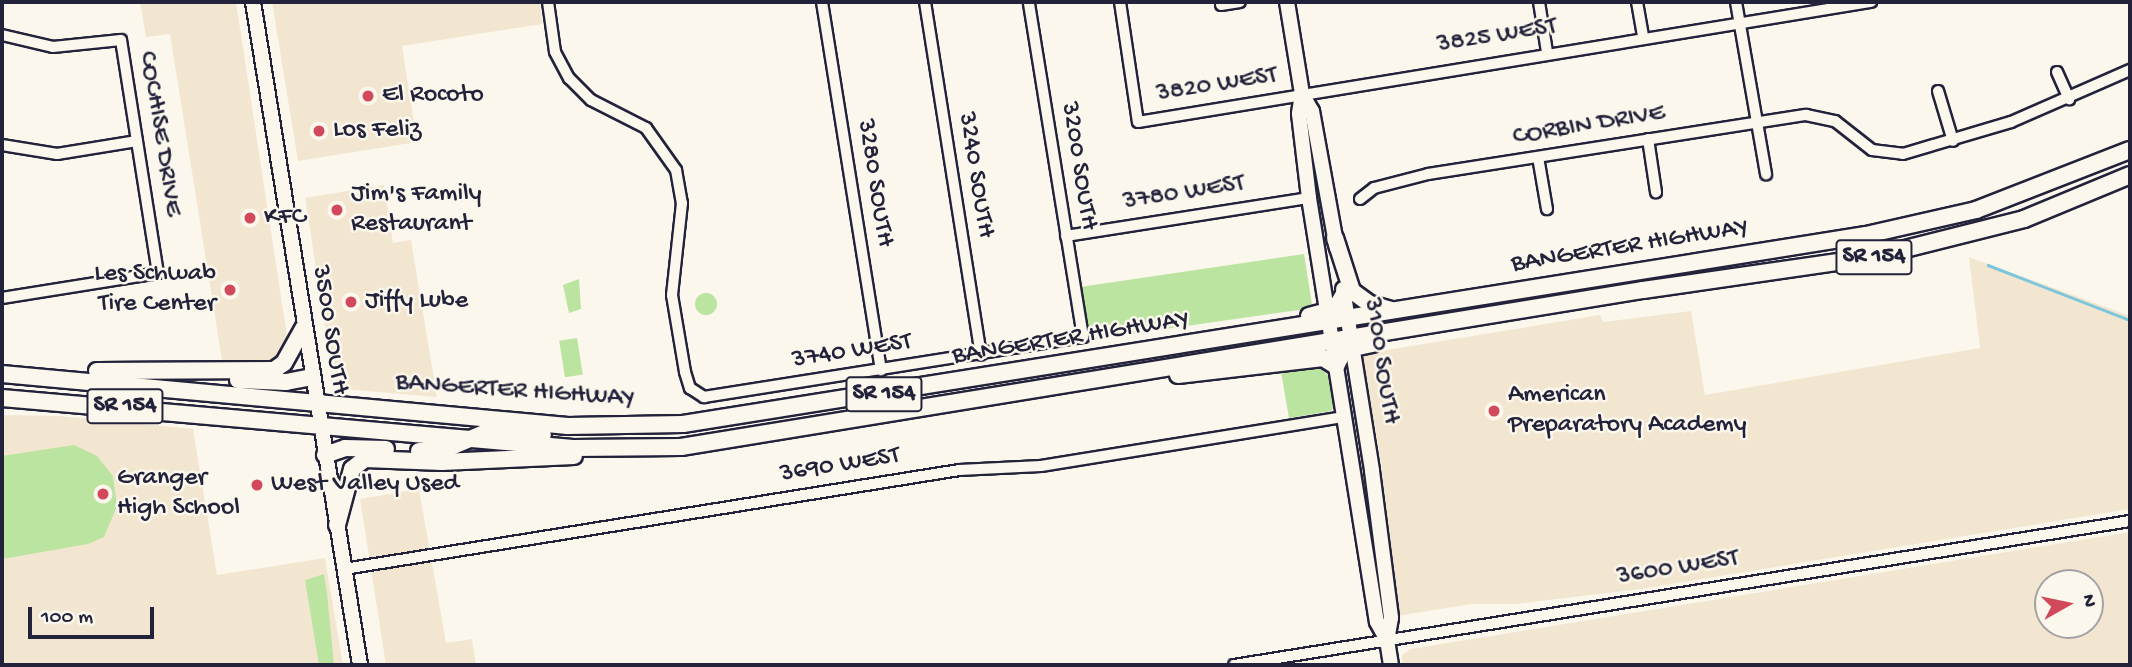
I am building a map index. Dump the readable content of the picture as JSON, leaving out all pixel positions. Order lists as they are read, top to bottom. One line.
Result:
{"streets":{"highway":["BANGERTER HIGHWAY","SR 154"],"main road":["3500 SOUTH","3100 SOUTH"],"street":["3825 WEST","3820 WEST","CORBIN DRIVE","COCHISE DRIVE","3200 SOUTH","3240 SOUTH","3280 SOUTH","3780 WEST","3740 WEST","3690 WEST","3600 WEST"]},"crossings":[["3825 WEST","3820 WEST"],["3825 WEST","3100 SOUTH"],["3820 WEST","3100 SOUTH"],["3200 SOUTH","3780 WEST"],["3200 SOUTH","3740 WEST"],["3240 SOUTH","3740 WEST"],["3280 SOUTH","3740 WEST"],["3780 WEST","3100 SOUTH"],["BANGERTER HIGHWAY","3500 SOUTH"],["BANGERTER HIGHWAY","3100 SOUTH"],["3500 SOUTH","3690 WEST"],["3100 SOUTH","3690 WEST"],["3100 SOUTH","3600 WEST"]],"places":["El Rocoto","Los Feliz","Jim's Family Restaurant","KFC","Les Schwab Tire Center","Jiffy Lube","American Preparatory Academy","West Valley Used","Granger High School"],"scale_bar":"100 m","north":"right"}
